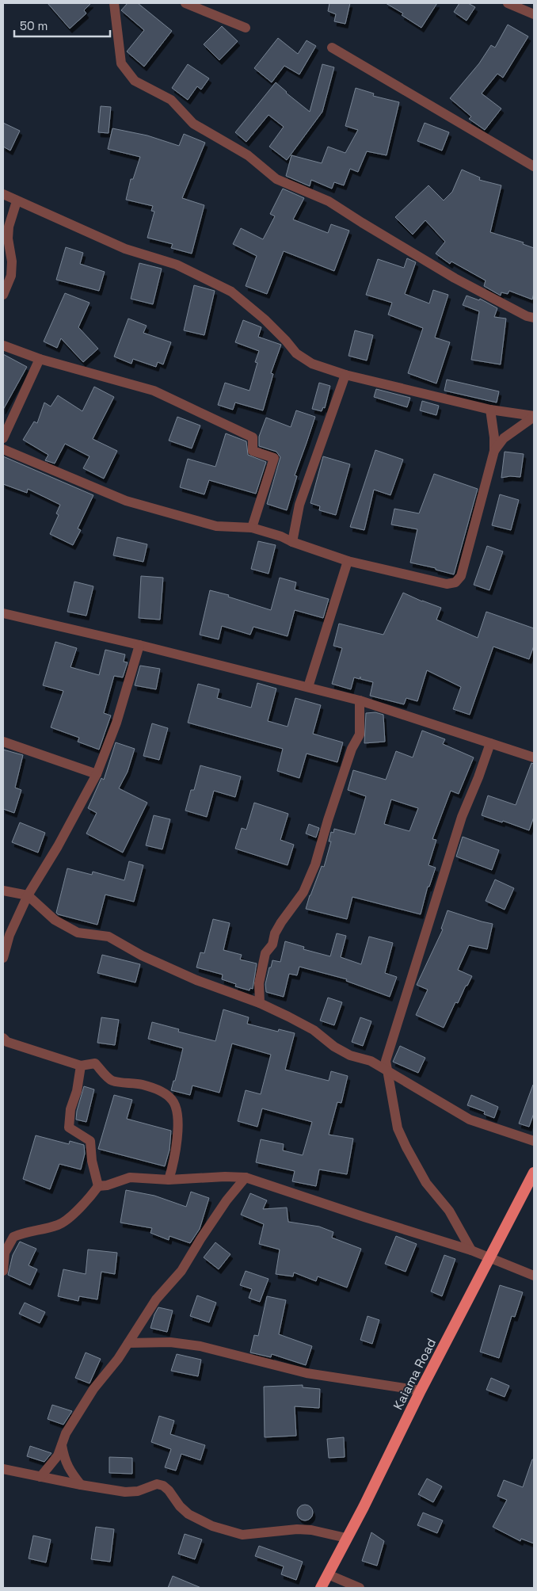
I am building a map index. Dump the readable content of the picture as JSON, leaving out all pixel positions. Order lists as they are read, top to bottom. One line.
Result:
{"streets":{"highway":["Kaiama Road"]},"scale_bar":"50 m"}
